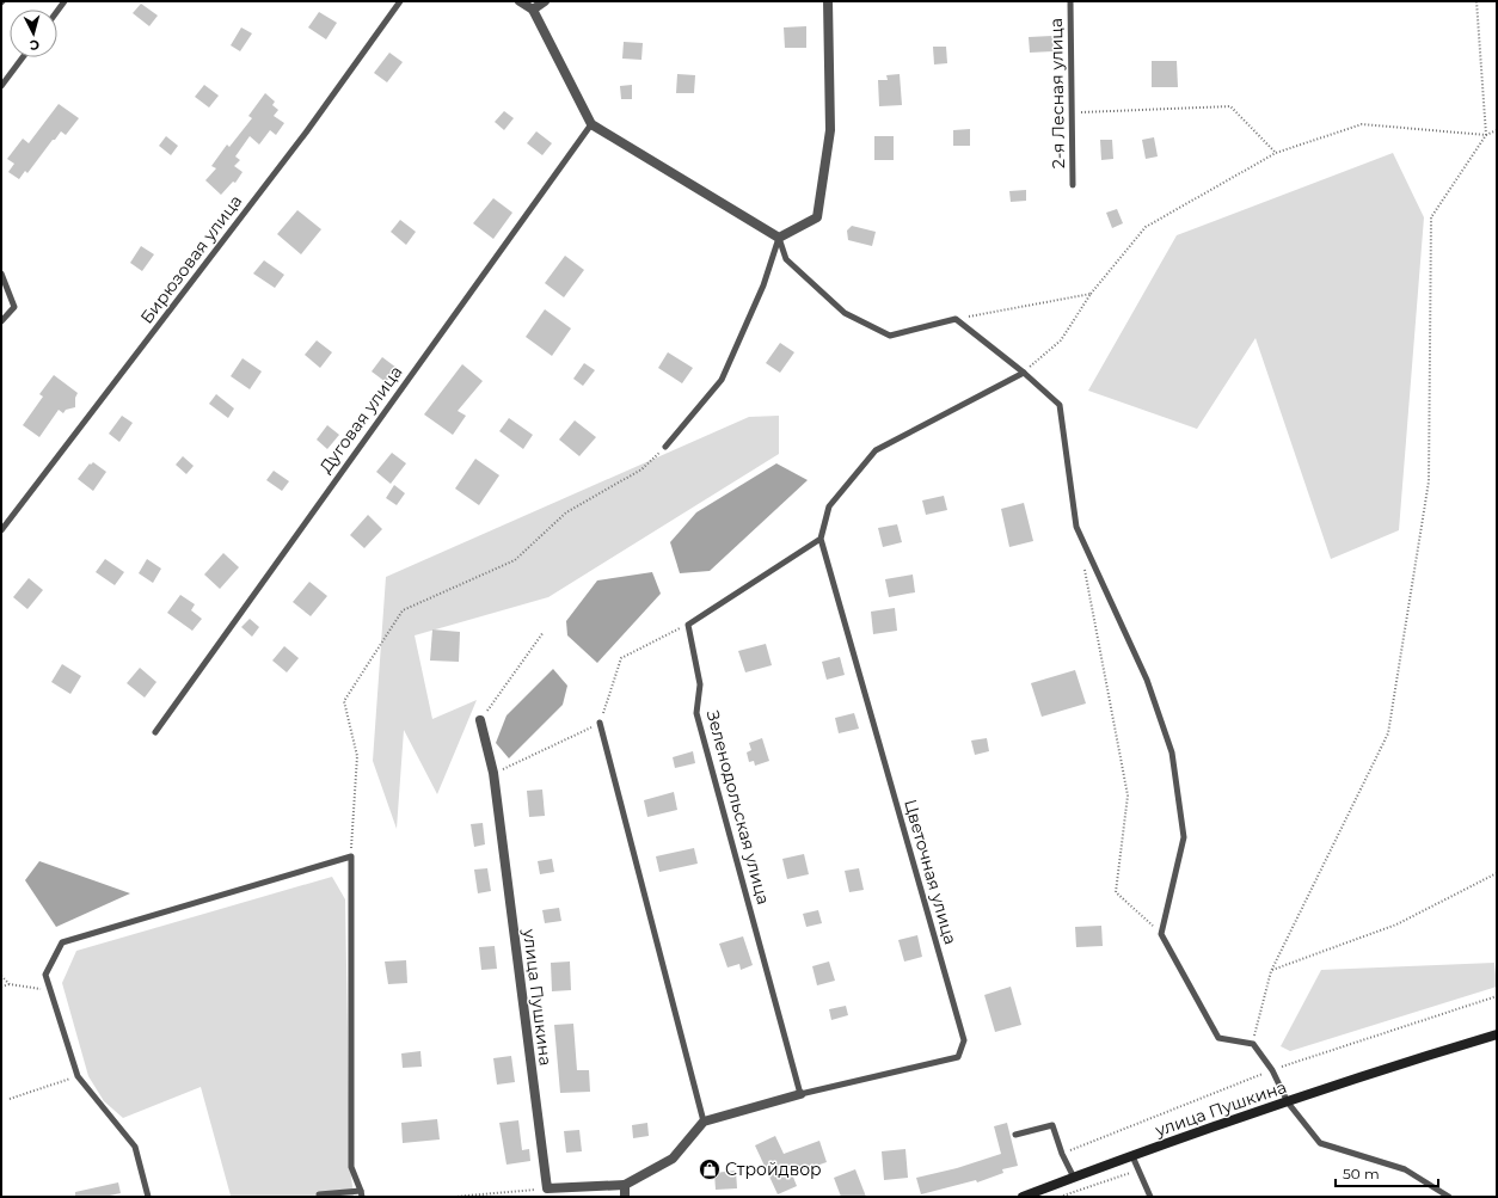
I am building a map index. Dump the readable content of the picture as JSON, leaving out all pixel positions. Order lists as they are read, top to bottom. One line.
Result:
{"streets":{"main road":["улица Пушкина"],"lane":["2-я Лесная улица","Бирюзовая улица","Дуговая улица","Зеленодольская улица","Цветочная улица"]},"crossings":[["Зеленодольская улица","Цветочная улица"]],"places":{"shop":["Стройдвор"]},"scale_bar":"50 m","north":"bottom"}
